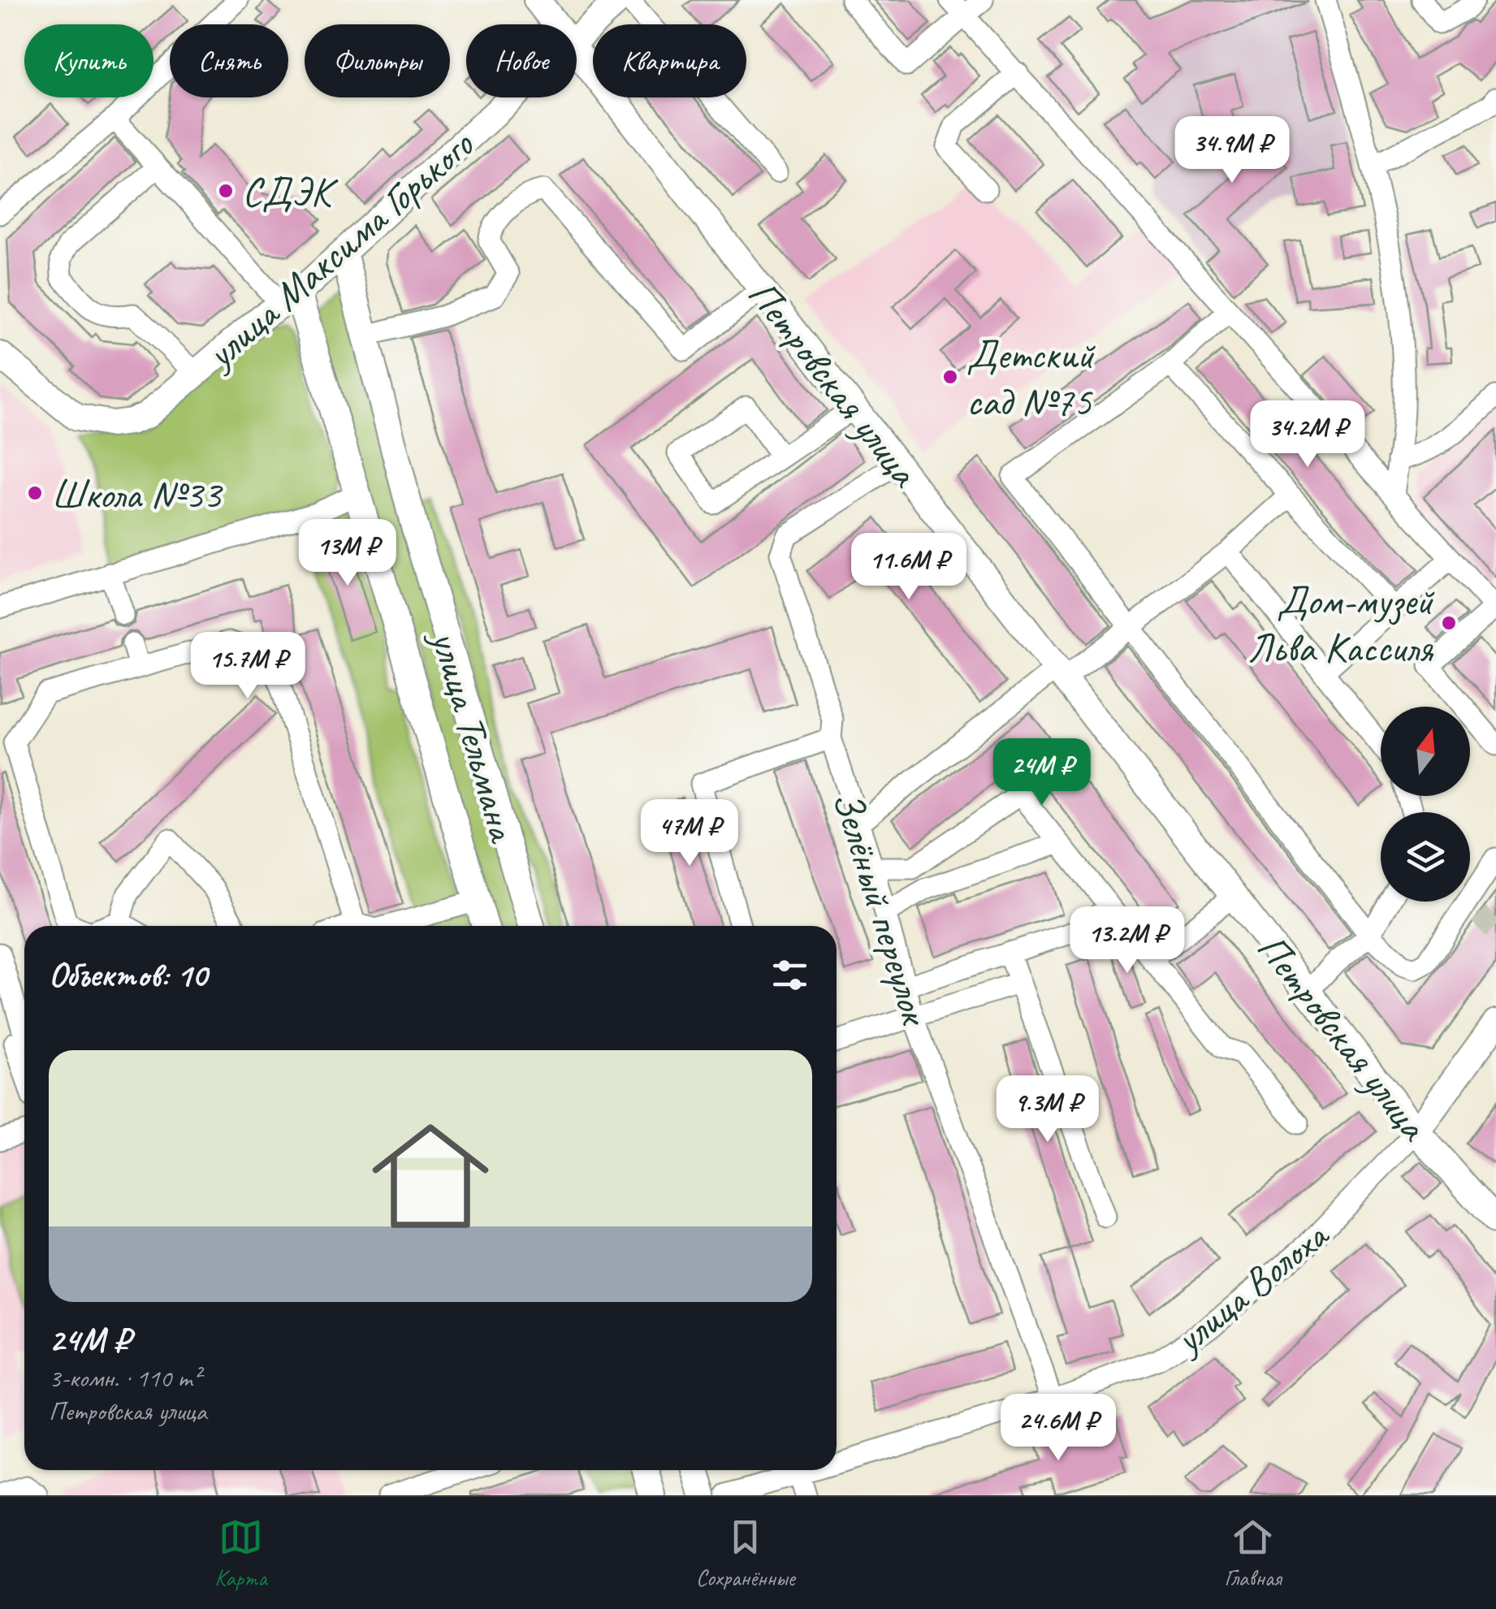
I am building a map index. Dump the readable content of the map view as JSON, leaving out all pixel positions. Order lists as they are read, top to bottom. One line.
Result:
{"streets":{"main road":["улица Максима Горького","Петровская улица","улица Тельмана"],"street":["Зелёный переулок","улица Волоха"]},"crossings":[["улица Максима Горького","улица Тельмана"],["Петровская улица","Зелёный переулок"],["Петровская улица","улица Волоха"],["Зелёный переулок","улица Волоха"]],"places":["СДЭК","Детский сад №75","Школа №33","Дом-музей Льва Кассиля"],"north":"top","page":{"chip":["Купить","Снять","Фильтры","Новое","Квартира"],"price":["34.9M ₽","34.2M ₽","13M ₽","11.6M ₽","15.7M ₽","24M ₽","47M ₽","13.2M ₽","9.3M ₽","24.6M ₽"],"heading":"Объектов: 10","list":[{"name":"24M ₽","note":"3-комн. · 110 m² · Петровская улица"}],"tabs":["Карта","Сохранённые","Главная"]}}
